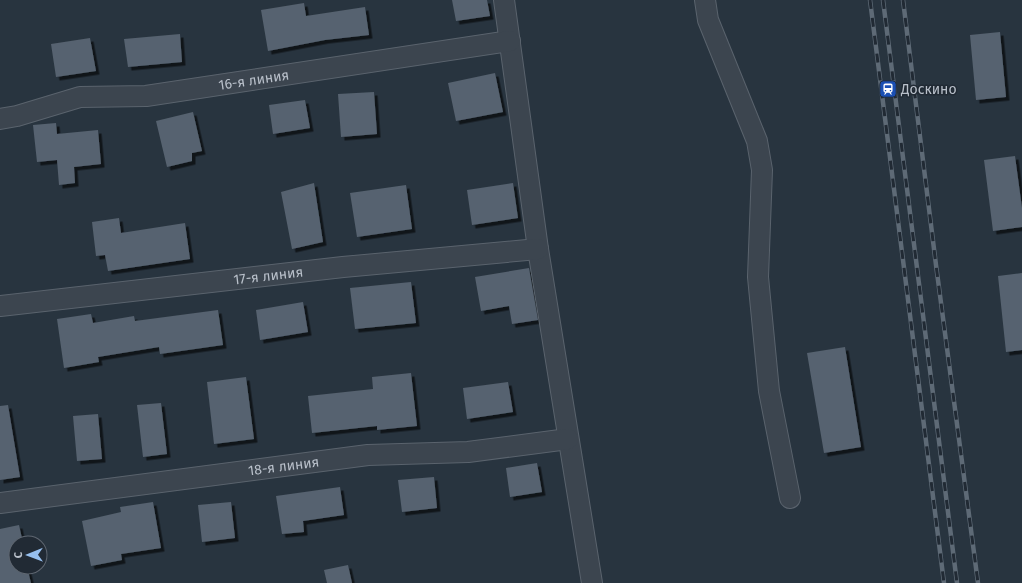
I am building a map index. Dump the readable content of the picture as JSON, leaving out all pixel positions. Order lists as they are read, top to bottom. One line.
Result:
{"streets":{"street":["16-я линия","17-я линия","18-я линия"]},"places":{"station":["Доскино"]},"north":"left"}
